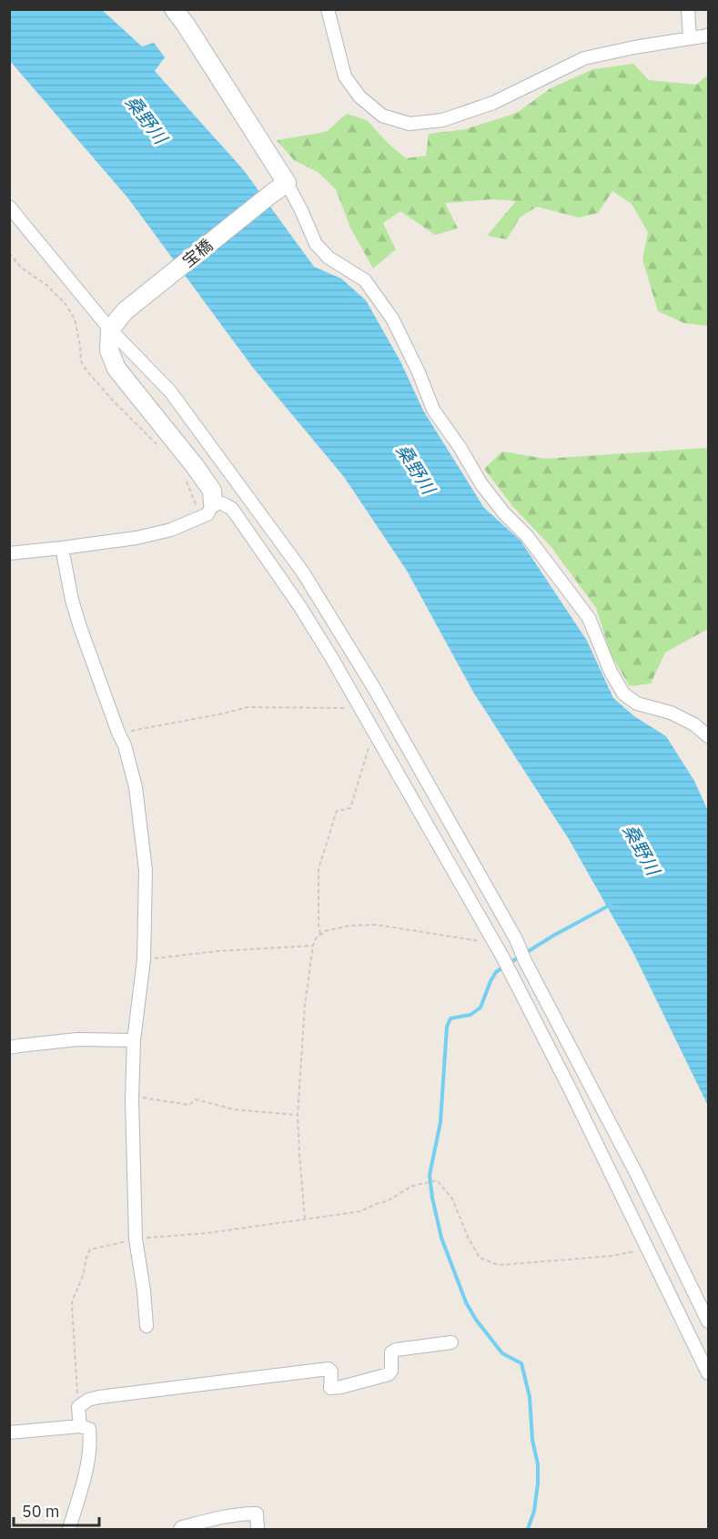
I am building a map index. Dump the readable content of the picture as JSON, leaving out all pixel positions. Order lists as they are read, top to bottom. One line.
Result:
{"streets":{"street":["宝橋"]},"water":["桑野川"],"scale_bar":"50 m"}
